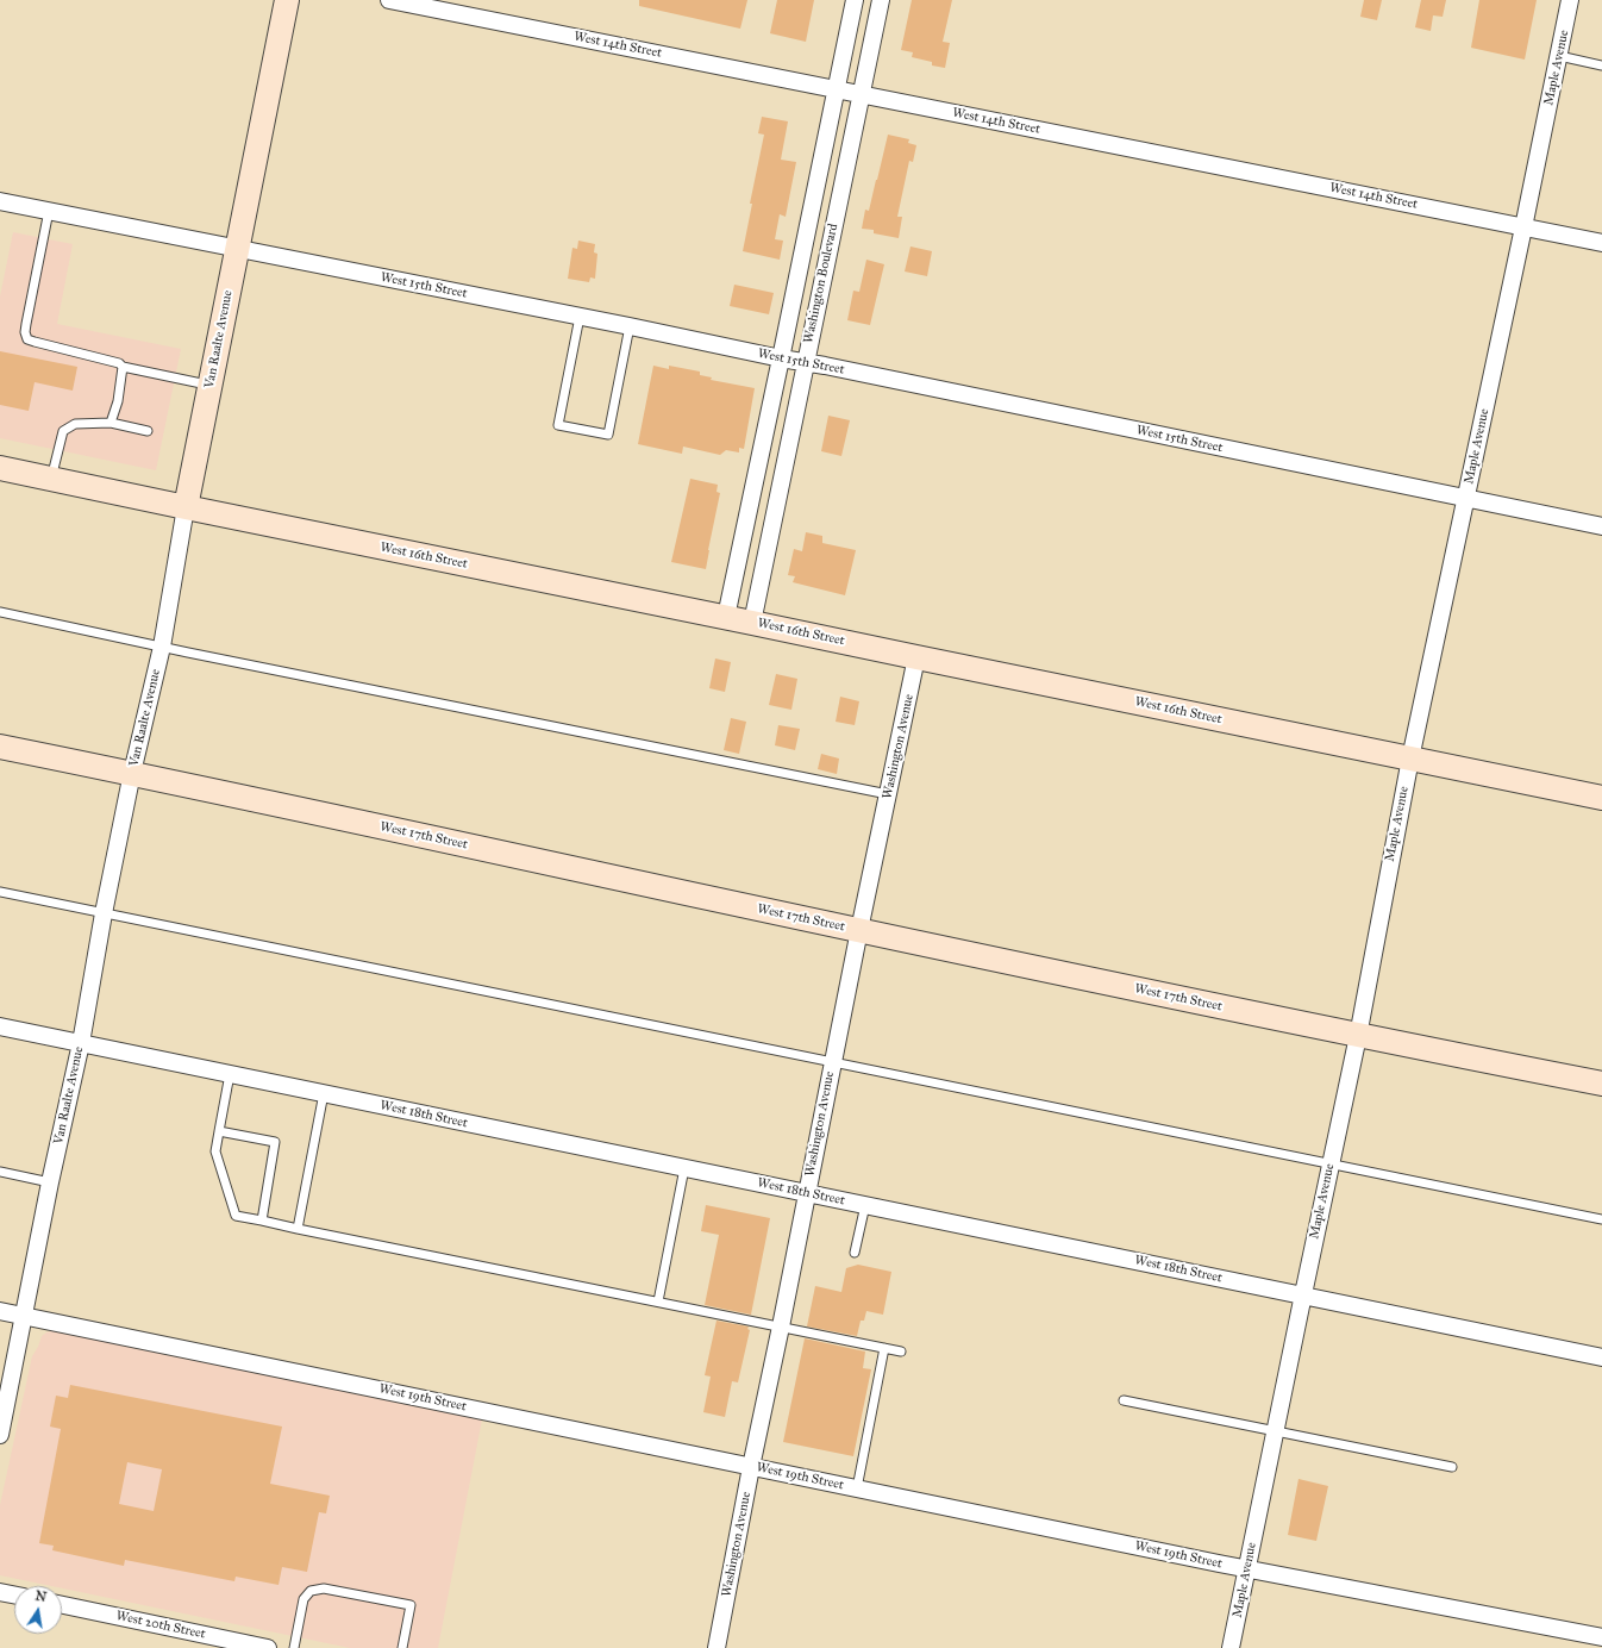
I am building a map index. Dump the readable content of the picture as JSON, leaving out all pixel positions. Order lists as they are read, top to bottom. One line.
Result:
{"streets":{"street":["West 14th Street","Maple Avenue","Washington Boulevard","West 15th Street","Van Raalte Avenue","West 16th Street","Washington Avenue","West 17th Street","West 18th Street","West 19th Street","West 20th Street"]},"crossings":[["West 14th Street","Maple Avenue"],["West 14th Street","Washington Boulevard"],["Maple Avenue","West 15th Street"],["Maple Avenue","West 16th Street"],["Maple Avenue","West 17th Street"],["Maple Avenue","West 18th Street"],["Maple Avenue","West 19th Street"],["Washington Boulevard","West 15th Street"],["Washington Boulevard","West 16th Street"],["West 15th Street","Van Raalte Avenue"],["Van Raalte Avenue","West 16th Street"],["Van Raalte Avenue","West 17th Street"],["Van Raalte Avenue","West 18th Street"],["Van Raalte Avenue","West 19th Street"],["West 16th Street","Washington Avenue"],["Washington Avenue","West 17th Street"],["Washington Avenue","West 18th Street"],["Washington Avenue","West 19th Street"]],"north":"top"}
